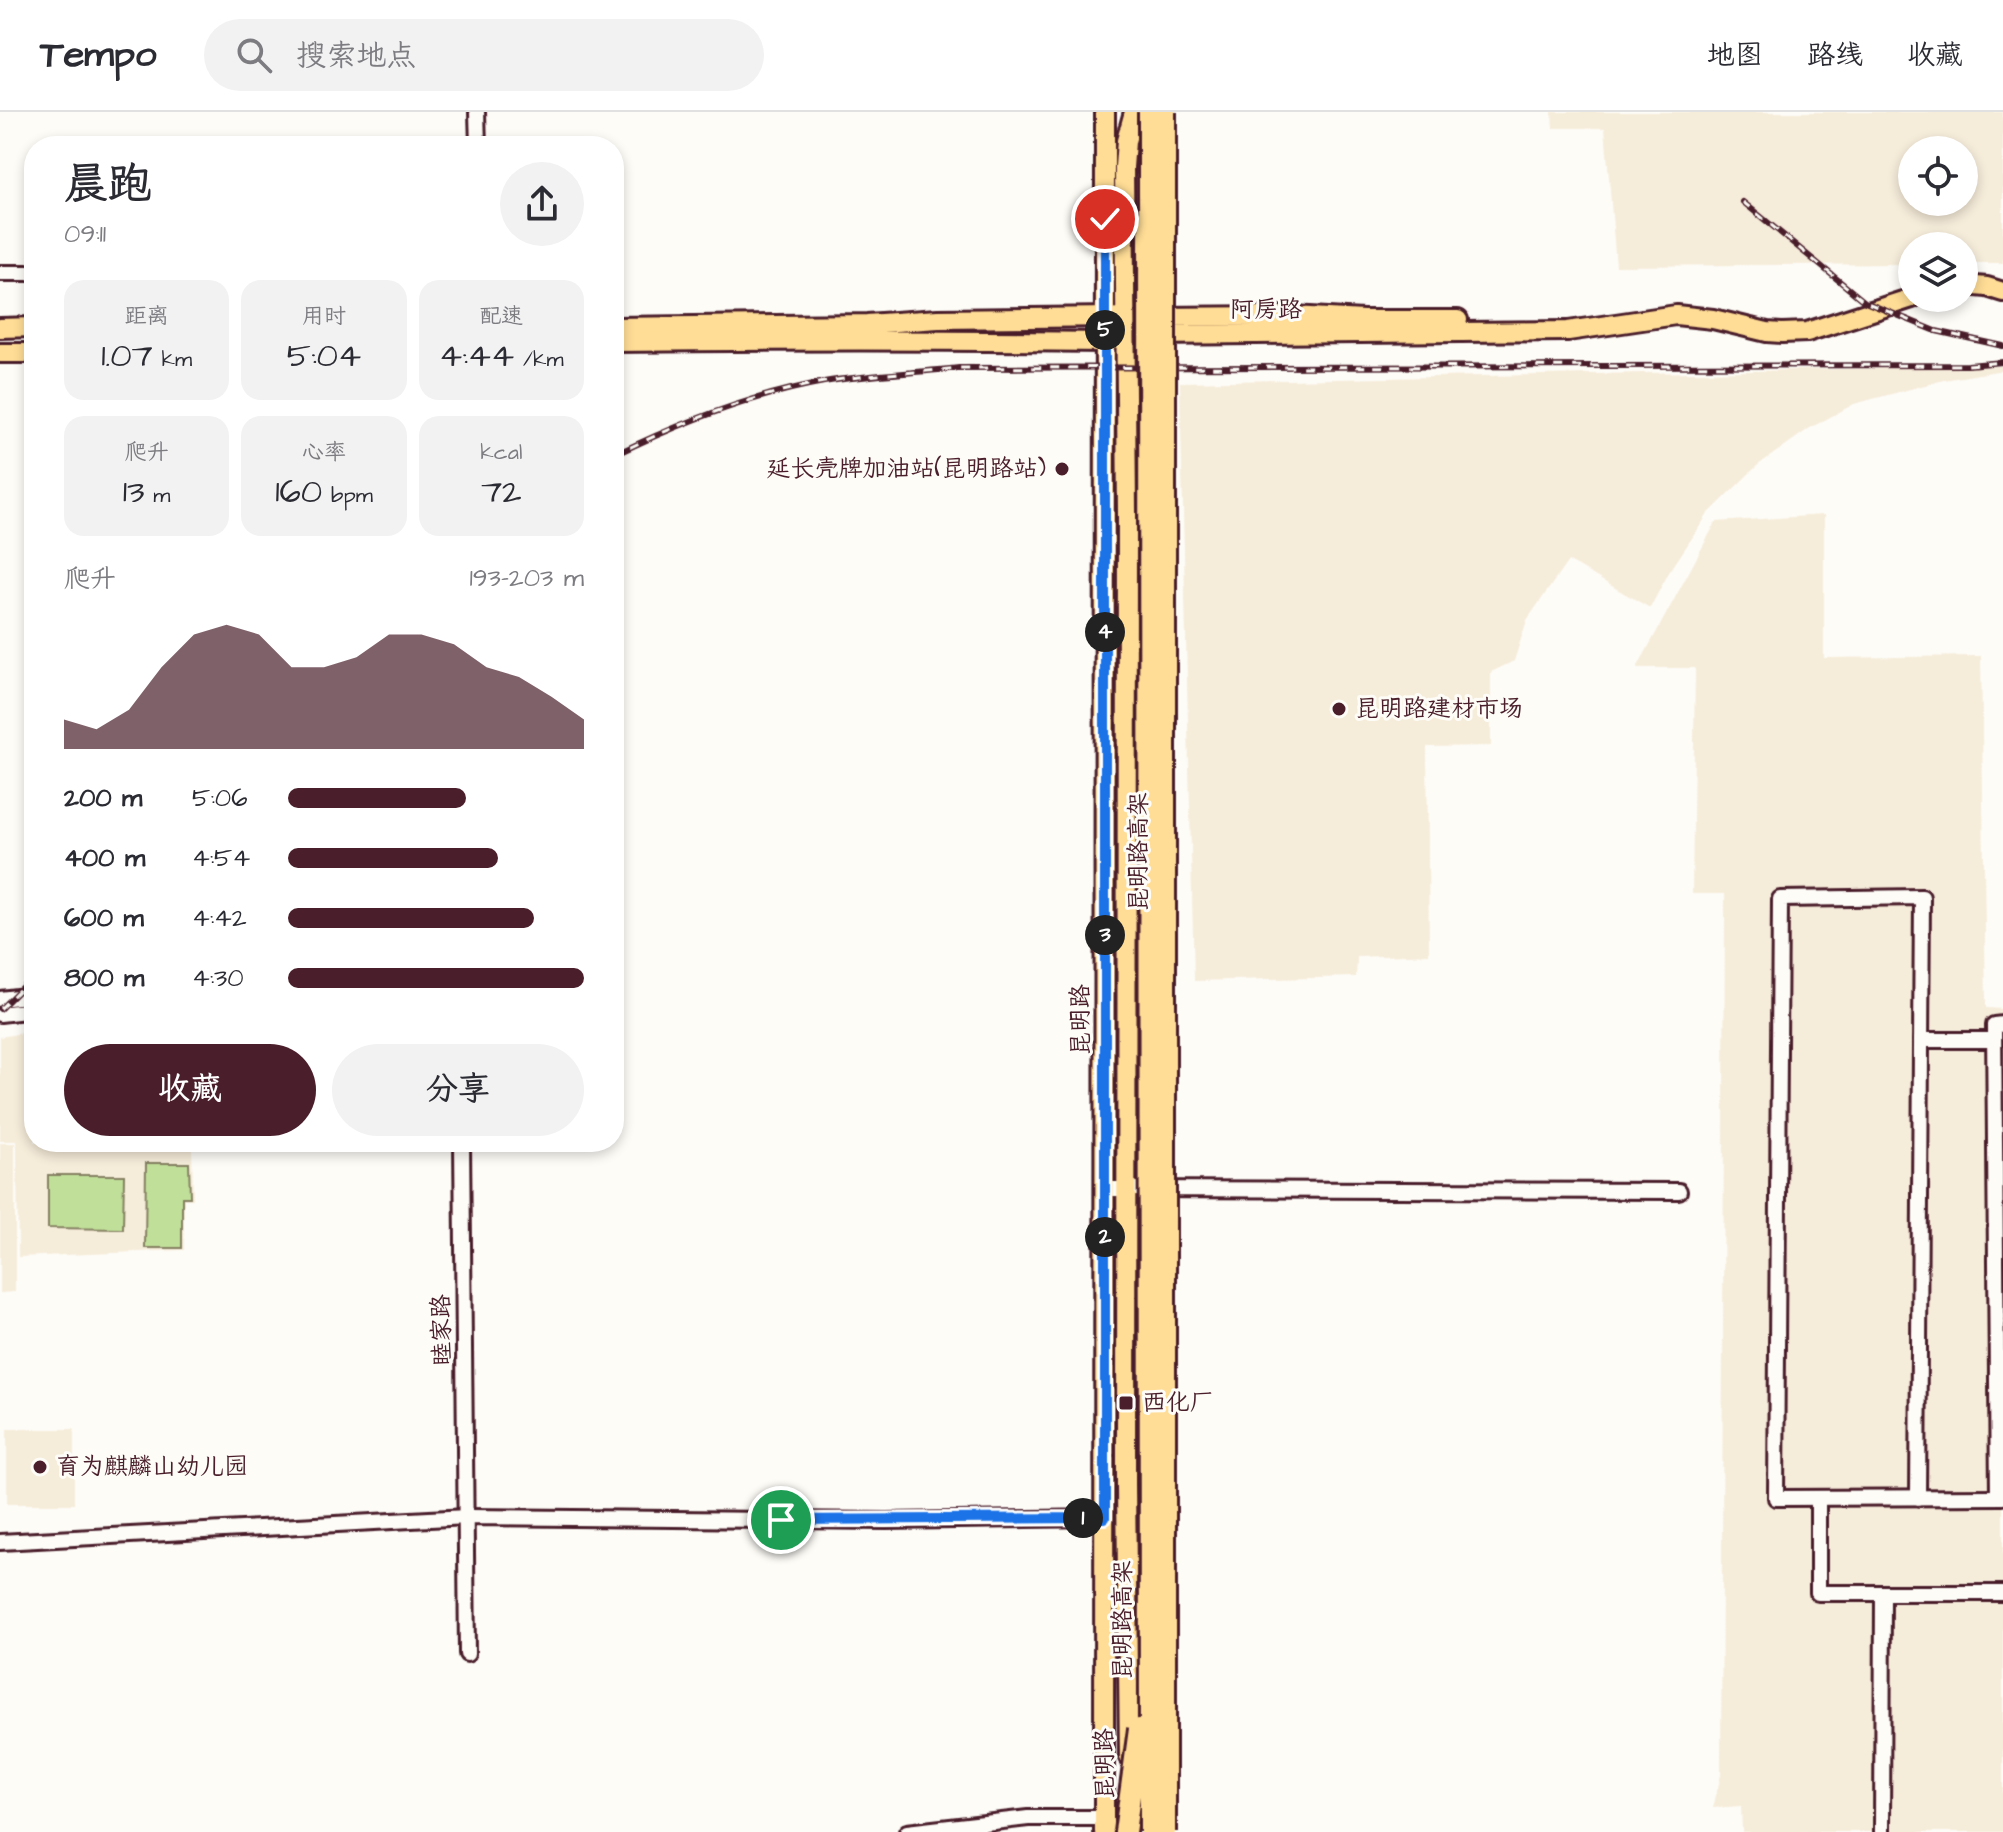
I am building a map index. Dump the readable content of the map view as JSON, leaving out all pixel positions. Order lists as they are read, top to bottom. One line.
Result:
{"streets":{"highway":["昆明路高架"],"main road":["阿房路","昆明路"],"street":["睦家路"]},"crossings":[["阿房路","昆明路"]],"places":{"other":["延长壳牌加油站(昆明路站)","昆明路建材市场","育为麒麟山幼儿园"],"transit":["西化厂"]},"page":{"header":"Tempo","search":"搜索地点","nav":["地图","路线","收藏"],"heading":["晨跑","09:11"],"stats":[["距离","1.07 km"],["用时","5:04"],["配速","4:44 /km"],["爬升","13 m"],["心率","160 bpm"],["kcal","72"]],"pins":["5","4","3","2","1"],"chart":["爬升","193–203 m"],"list":[{"name":"200 m","note":"5:06"},{"name":"400 m","note":"4:54"},{"name":"600 m","note":"4:42"},{"name":"800 m","note":"4:30"}],"buttons":["收藏","分享"]}}
